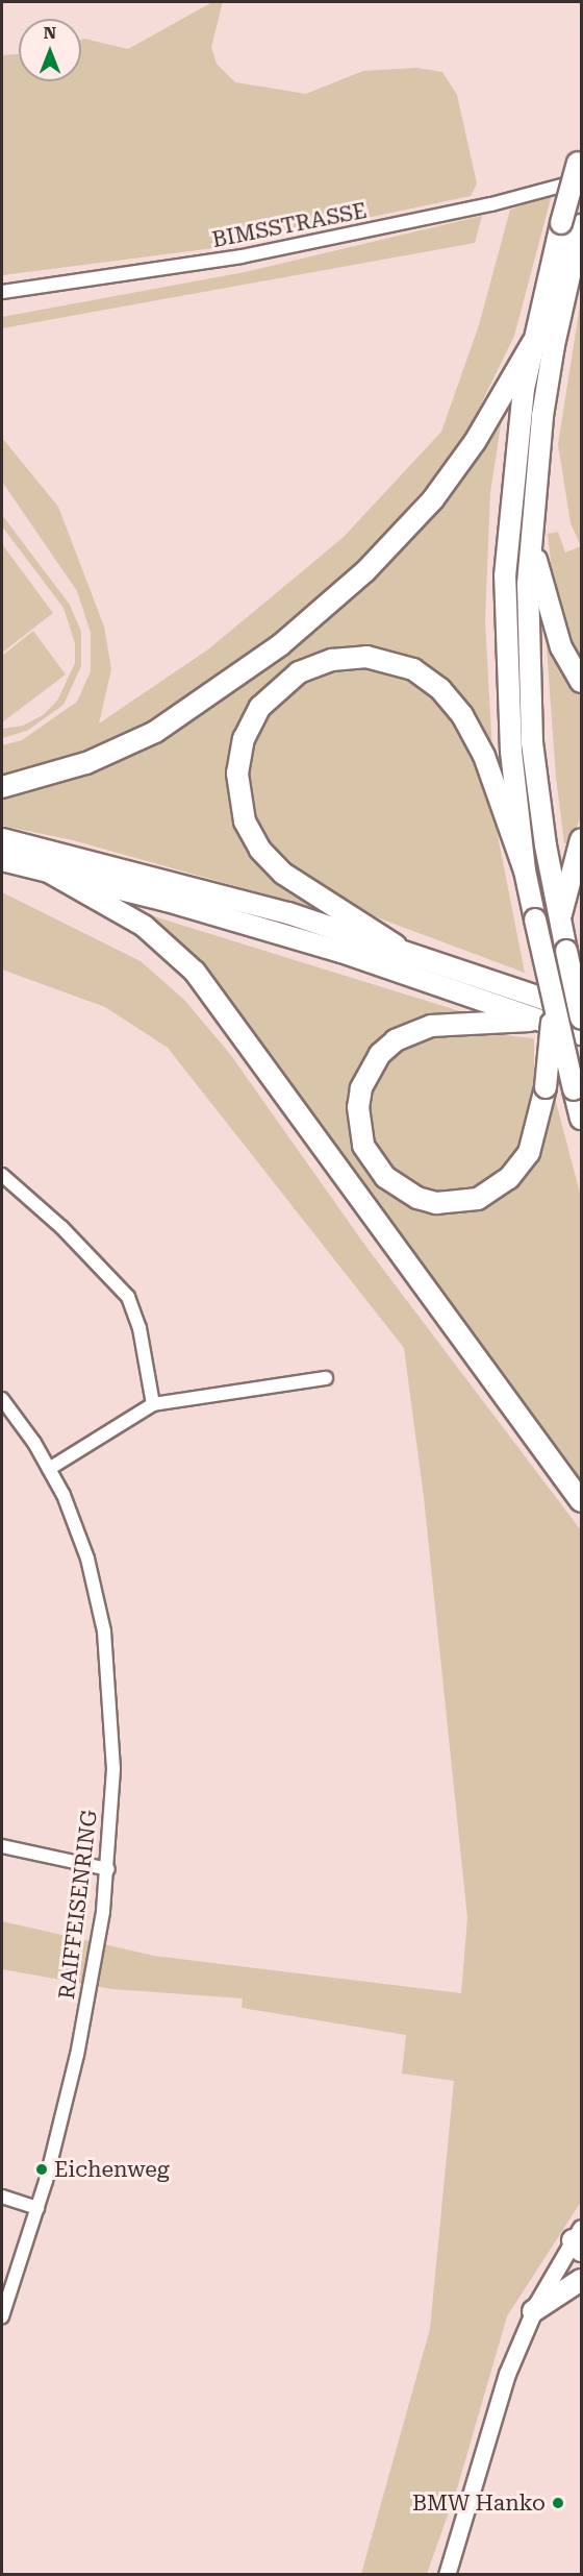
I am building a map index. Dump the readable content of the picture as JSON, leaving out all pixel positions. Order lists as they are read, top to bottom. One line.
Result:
{"streets":{"street":["BIMSSTRASSE","RAIFFEISENRING"]},"places":["Eichenweg","BMW Hanko"],"north":"top"}
